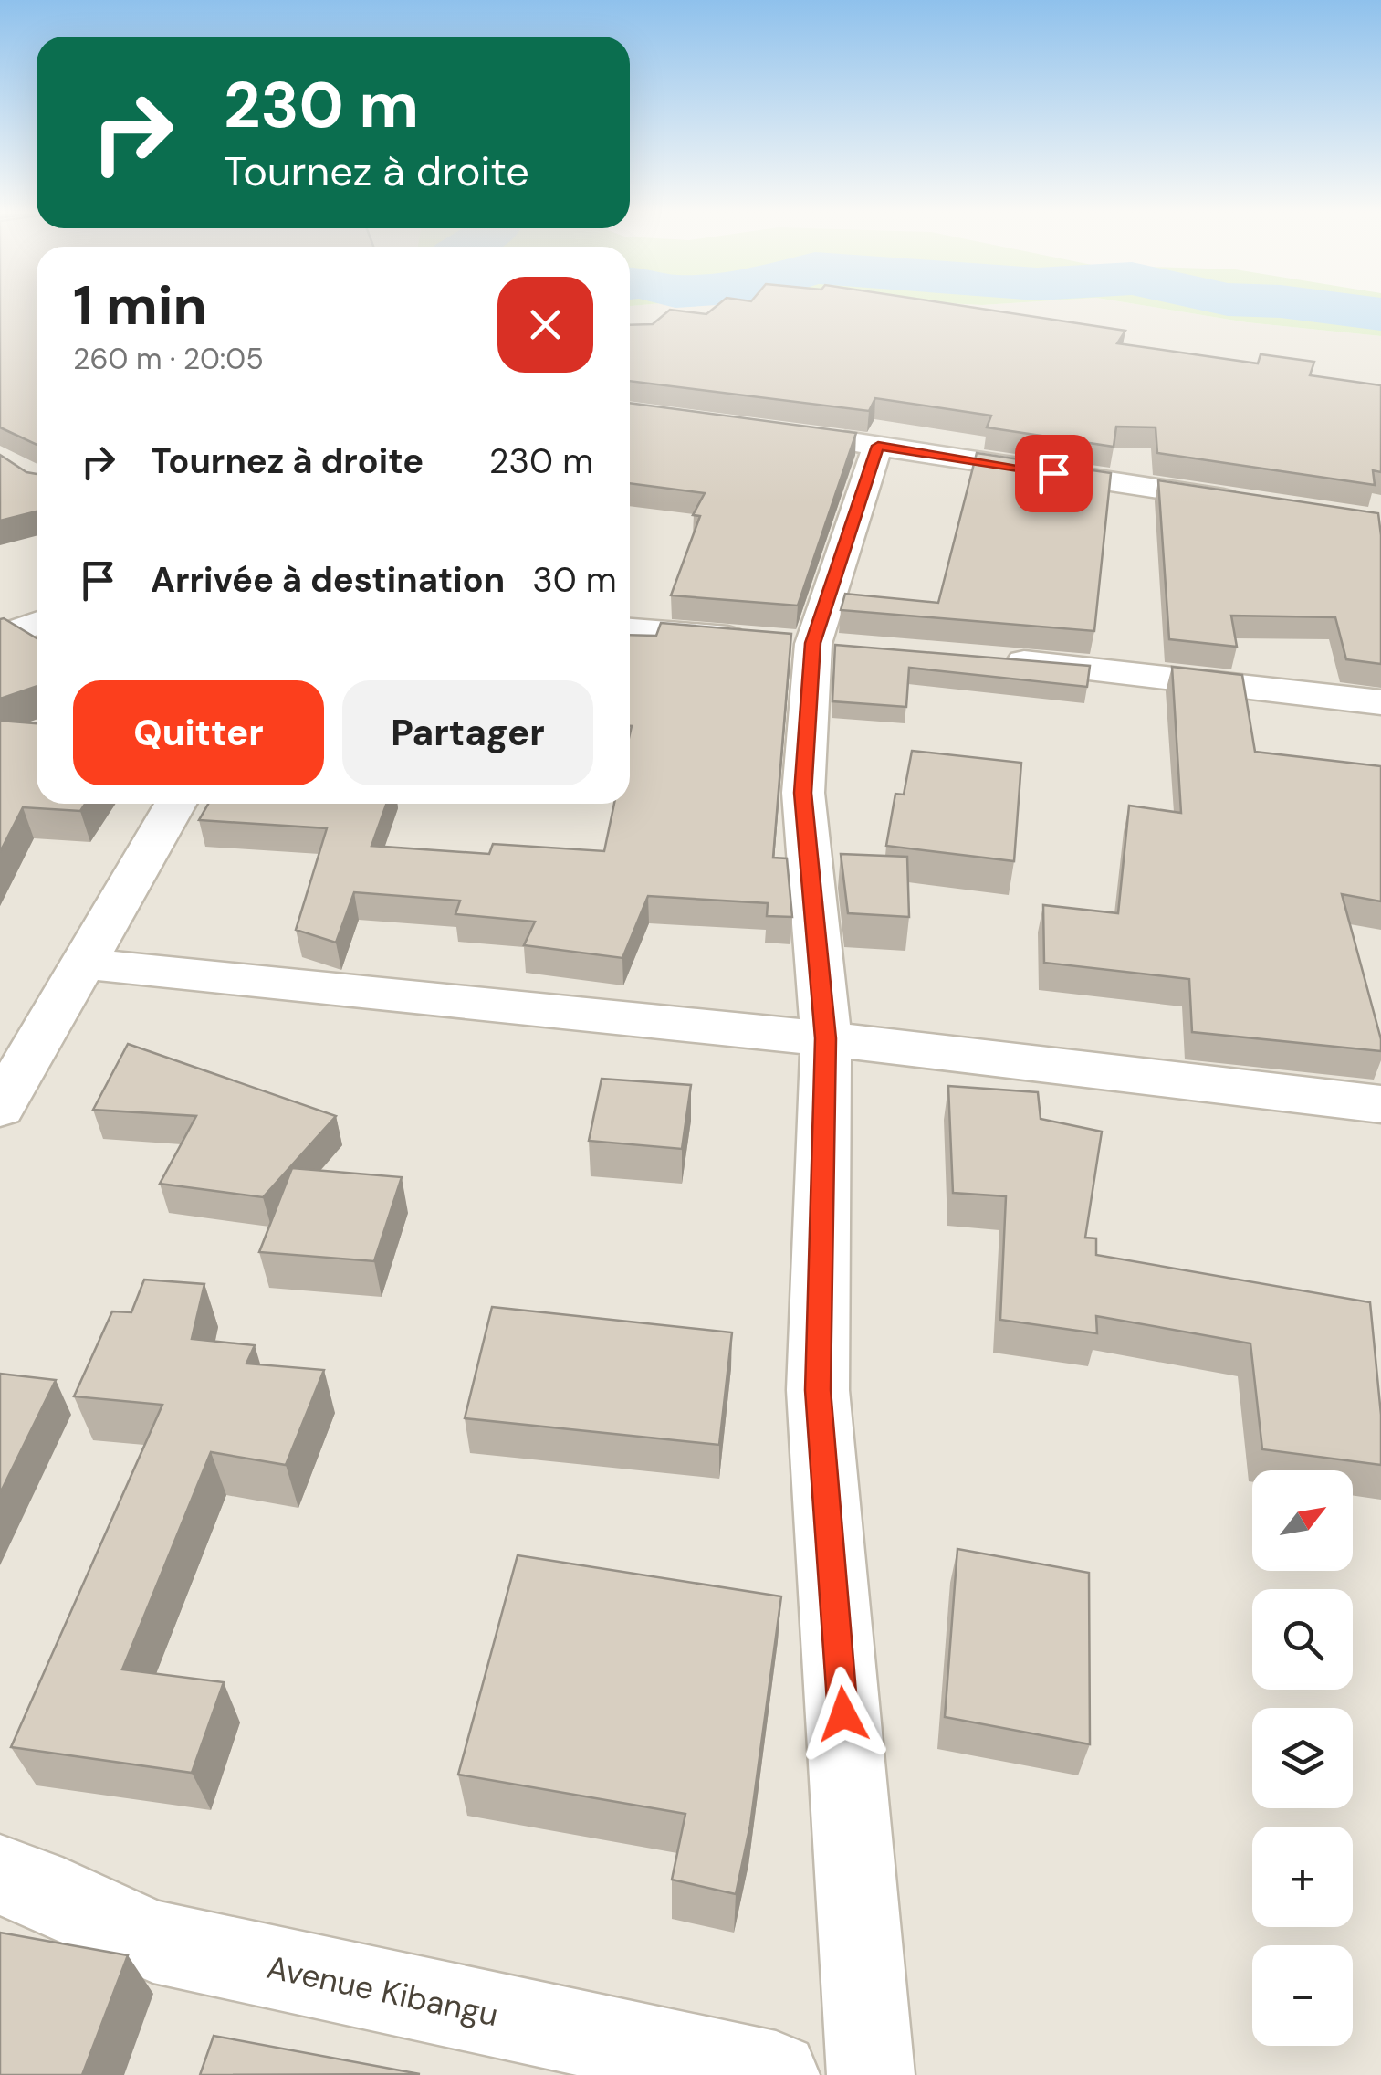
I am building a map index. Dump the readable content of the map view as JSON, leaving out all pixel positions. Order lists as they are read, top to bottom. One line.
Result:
{"streets":{"street":["Avenue Kibangu"]},"north":"top right","page":{"turn":["230 m","Tournez à droite"],"heading":["1 min","260 m · 20:05"],"list":[{"name":"Tournez à droite","value":"230 m"},{"name":"Arrivée à destination","value":"30 m"}],"buttons":["Quitter","Partager"],"map_buttons":["+","−"]}}
